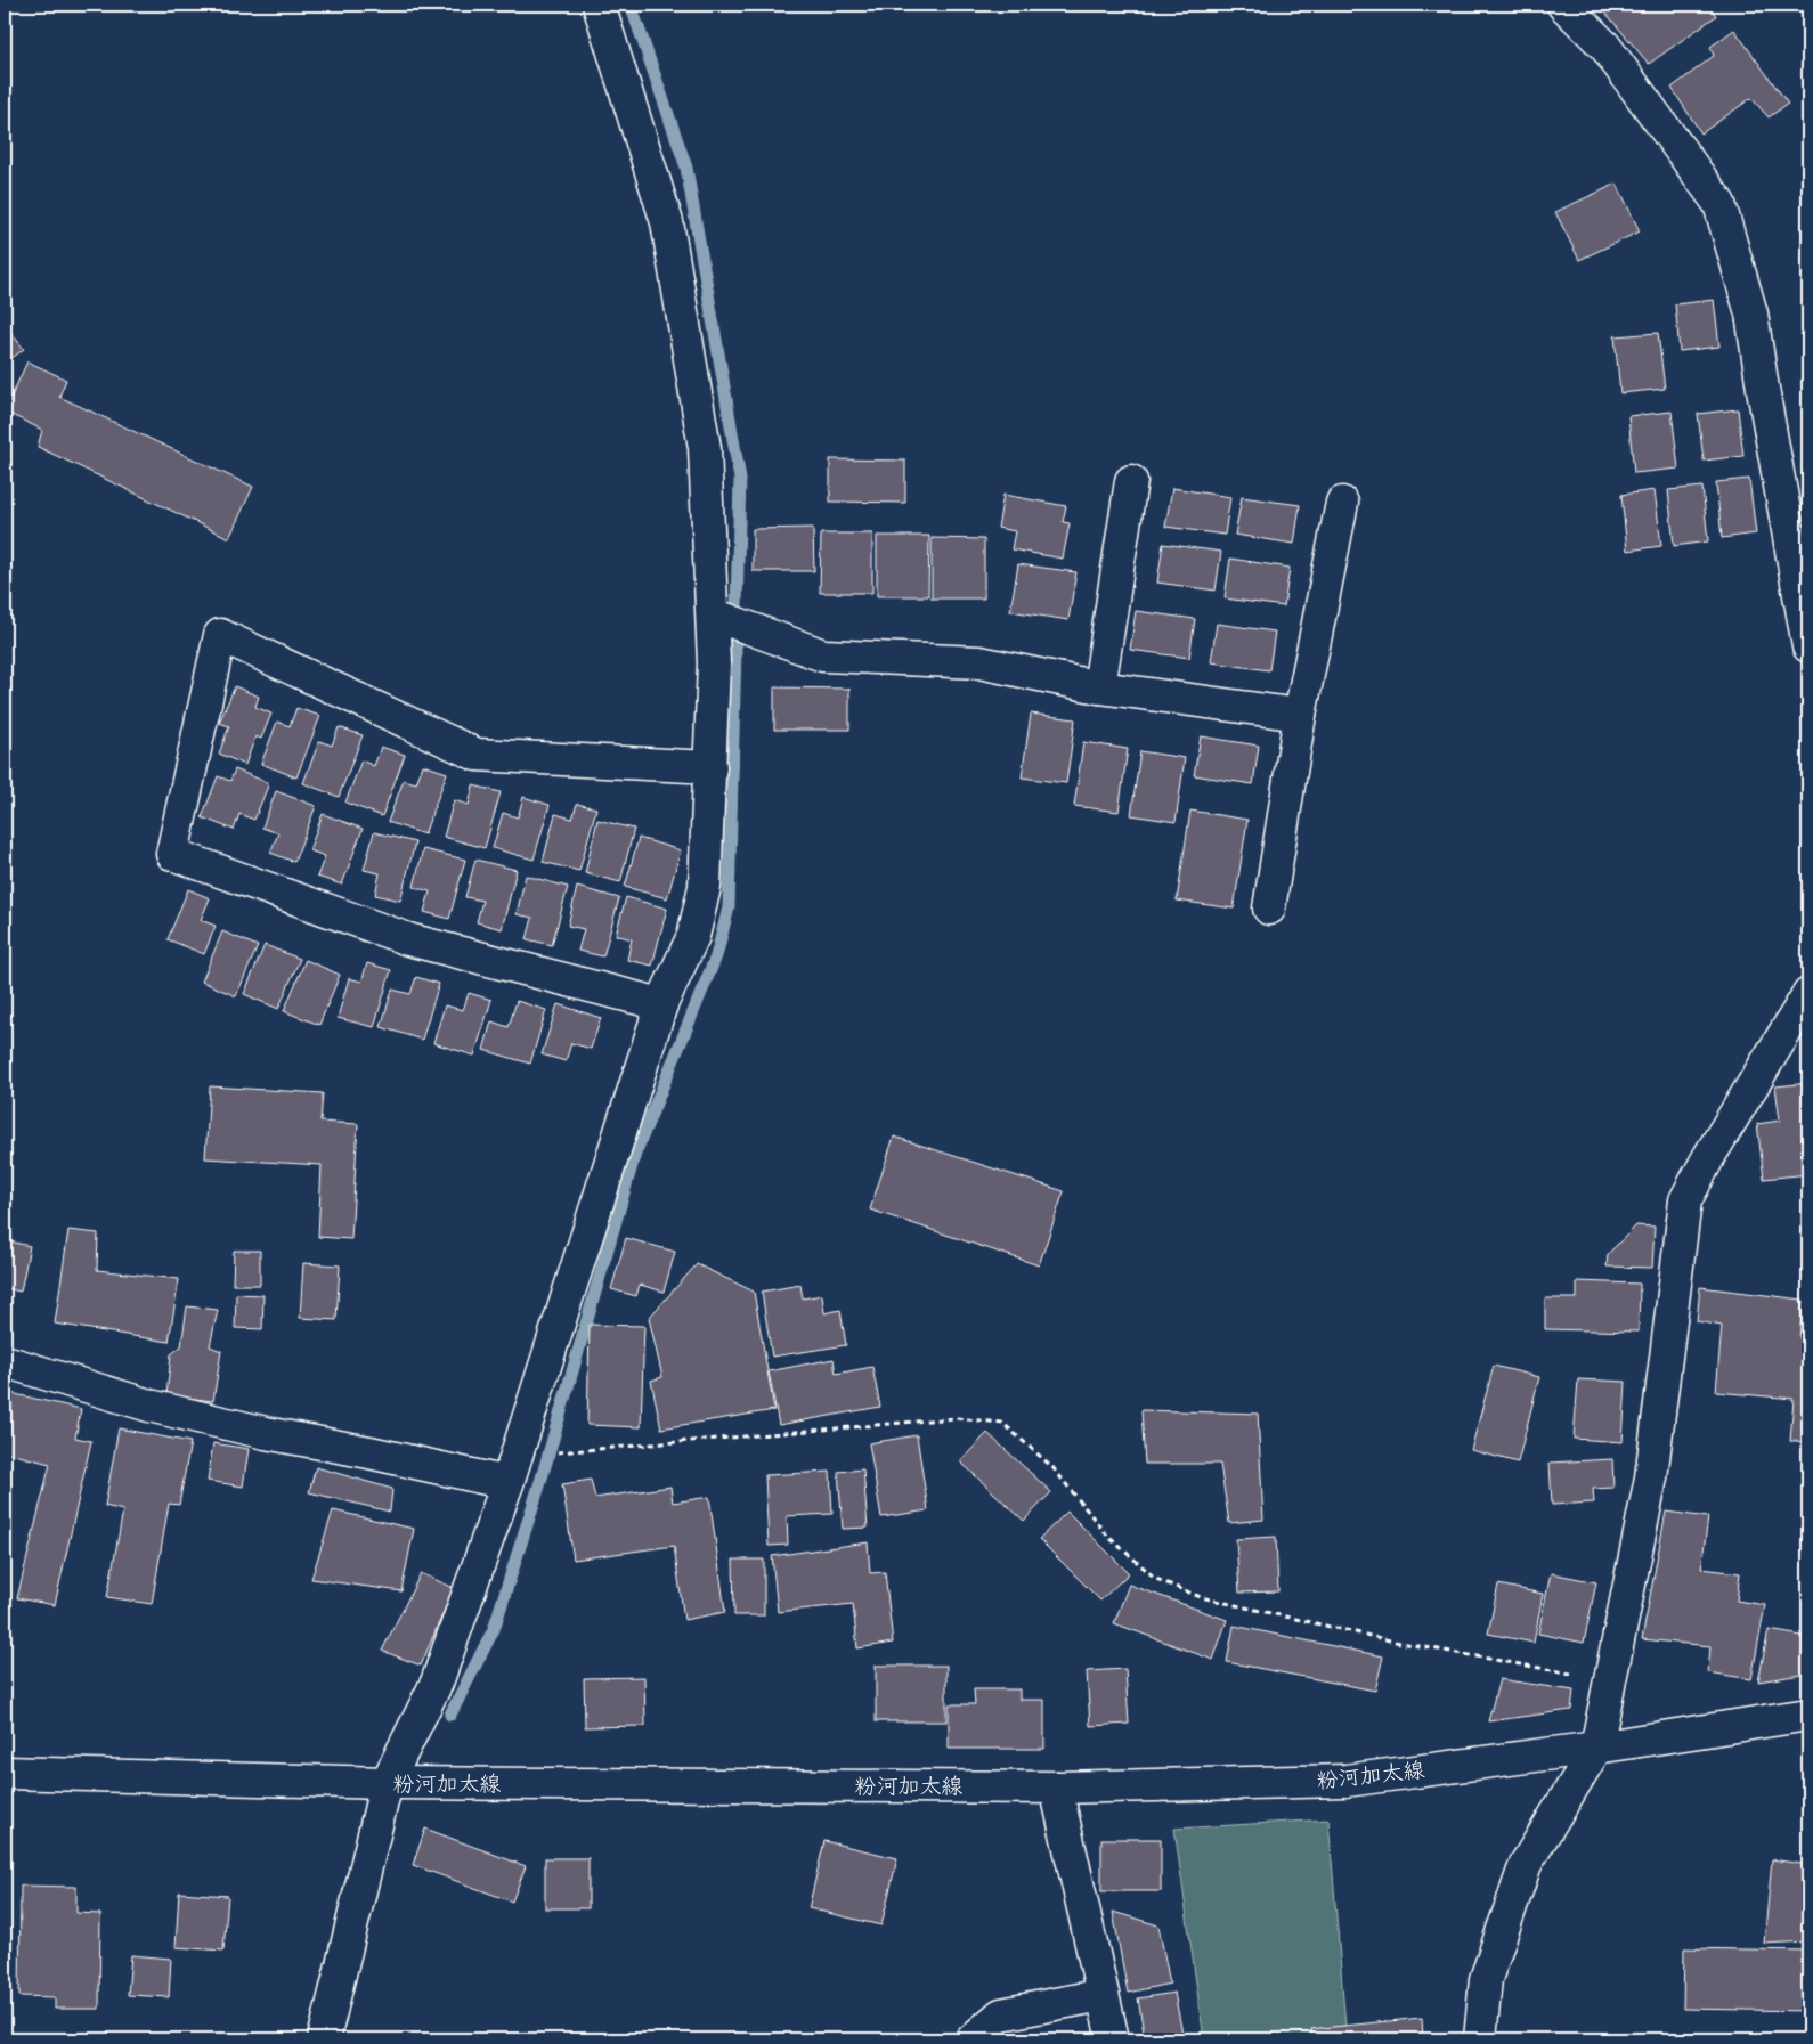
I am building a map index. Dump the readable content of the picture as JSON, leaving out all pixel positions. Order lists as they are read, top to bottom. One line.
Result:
{"streets":{"street":["粉河加太線"]}}
